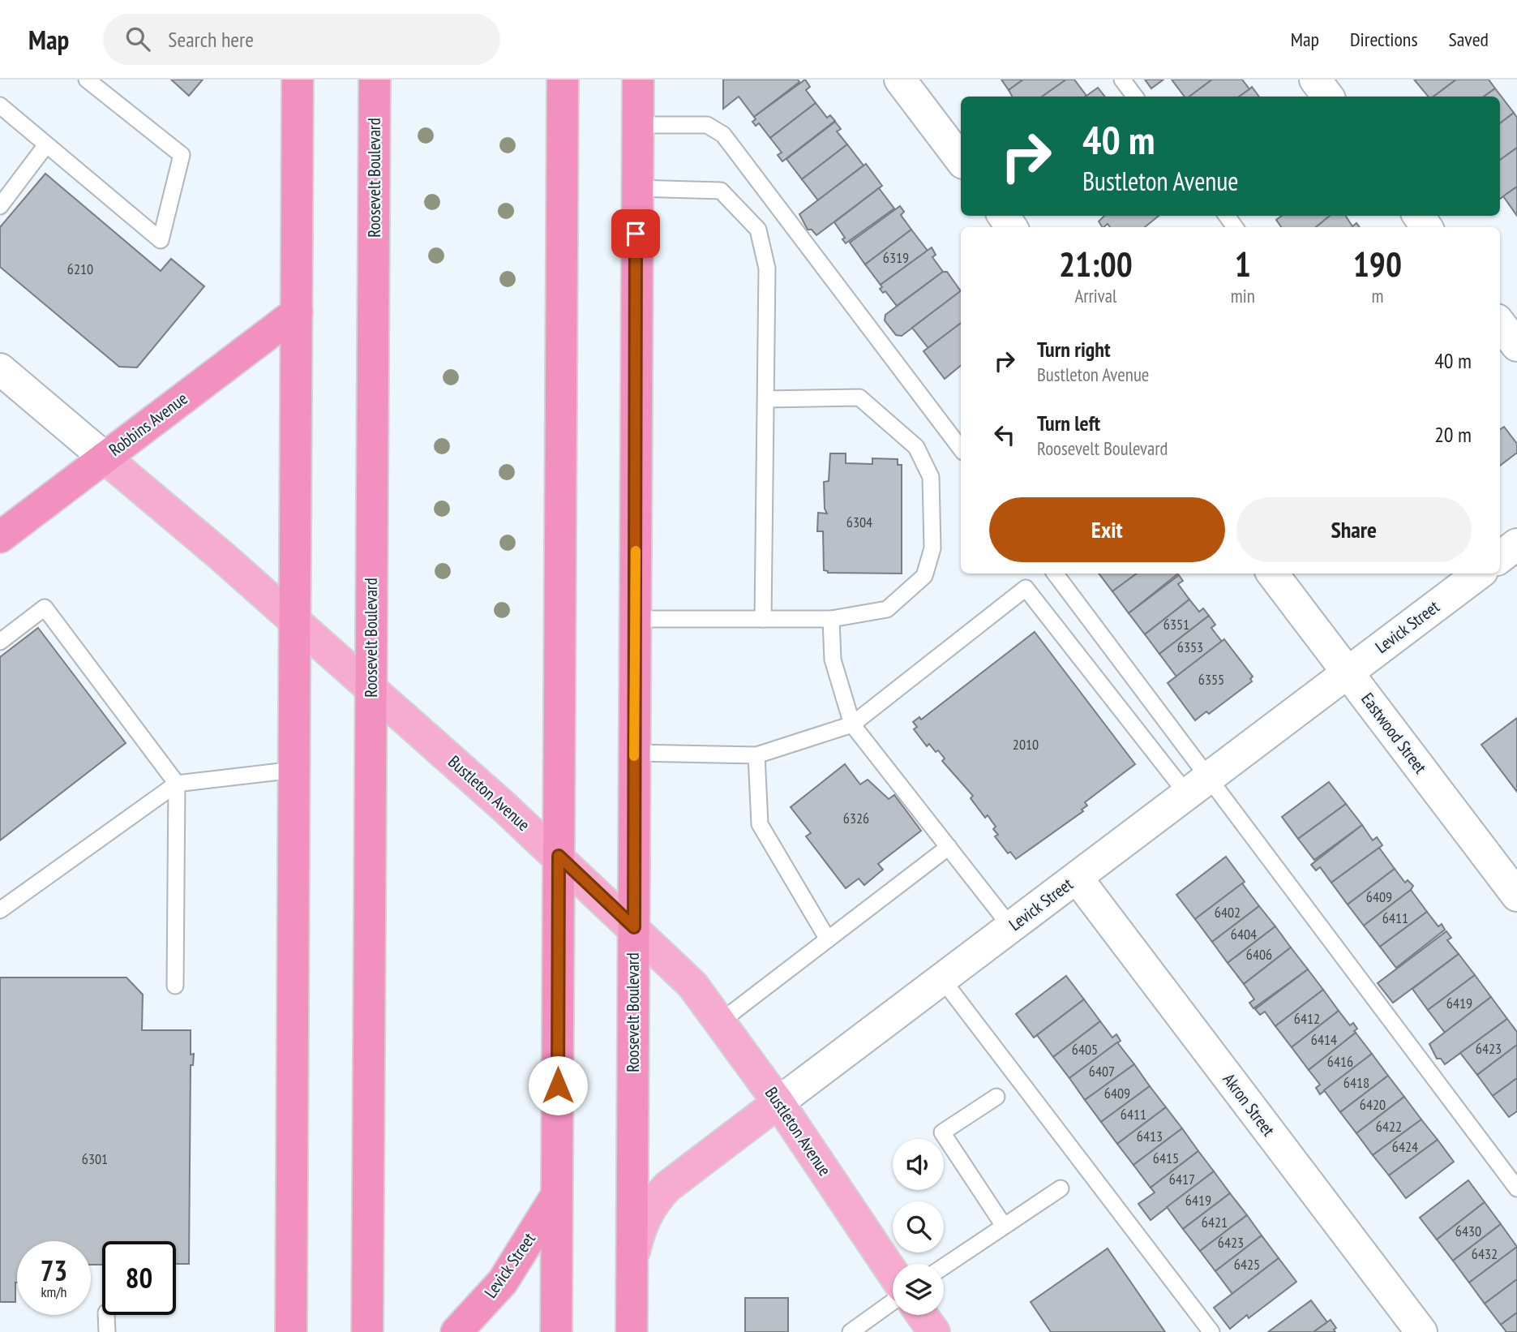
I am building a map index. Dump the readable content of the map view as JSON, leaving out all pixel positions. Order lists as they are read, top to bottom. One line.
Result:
{"streets":{"highway":["Roosevelt Boulevard","Robbins Avenue","Levick Street"],"main road":["Bustleton Avenue"],"street":["Eastwood Street","Akron Street"]},"crossings":[["Roosevelt Boulevard","Levick Street"],["Roosevelt Boulevard","Bustleton Avenue"],["Robbins Avenue","Bustleton Avenue"],["Levick Street","Eastwood Street"],["Levick Street","Bustleton Avenue"],["Levick Street","Akron Street"]],"house_numbers":["6319","6210","6304","6351","6353","6355","2010","6326","6409","6402","6411","6404","6406","6419","6412","6414","6423","6405","6416","6407","6418","6409","6420","6411","6422","6413","6424","6415","6301","6417","6419","6421","6430","6423","6432","6425"],"page":{"header":"Map","search":"Search here","nav":["Map","Directions","Saved"],"turn":["40 m","Bustleton Avenue"],"eta":["21:00","Arrival","1","min","190","m"],"list":[{"name":"Turn right","note":"Bustleton Avenue","value":"40 m"},{"name":"Turn left","note":"Roosevelt Boulevard","value":"20 m"}],"buttons":["Exit","Share"],"speed":"73 km/h","limit":"80"}}
